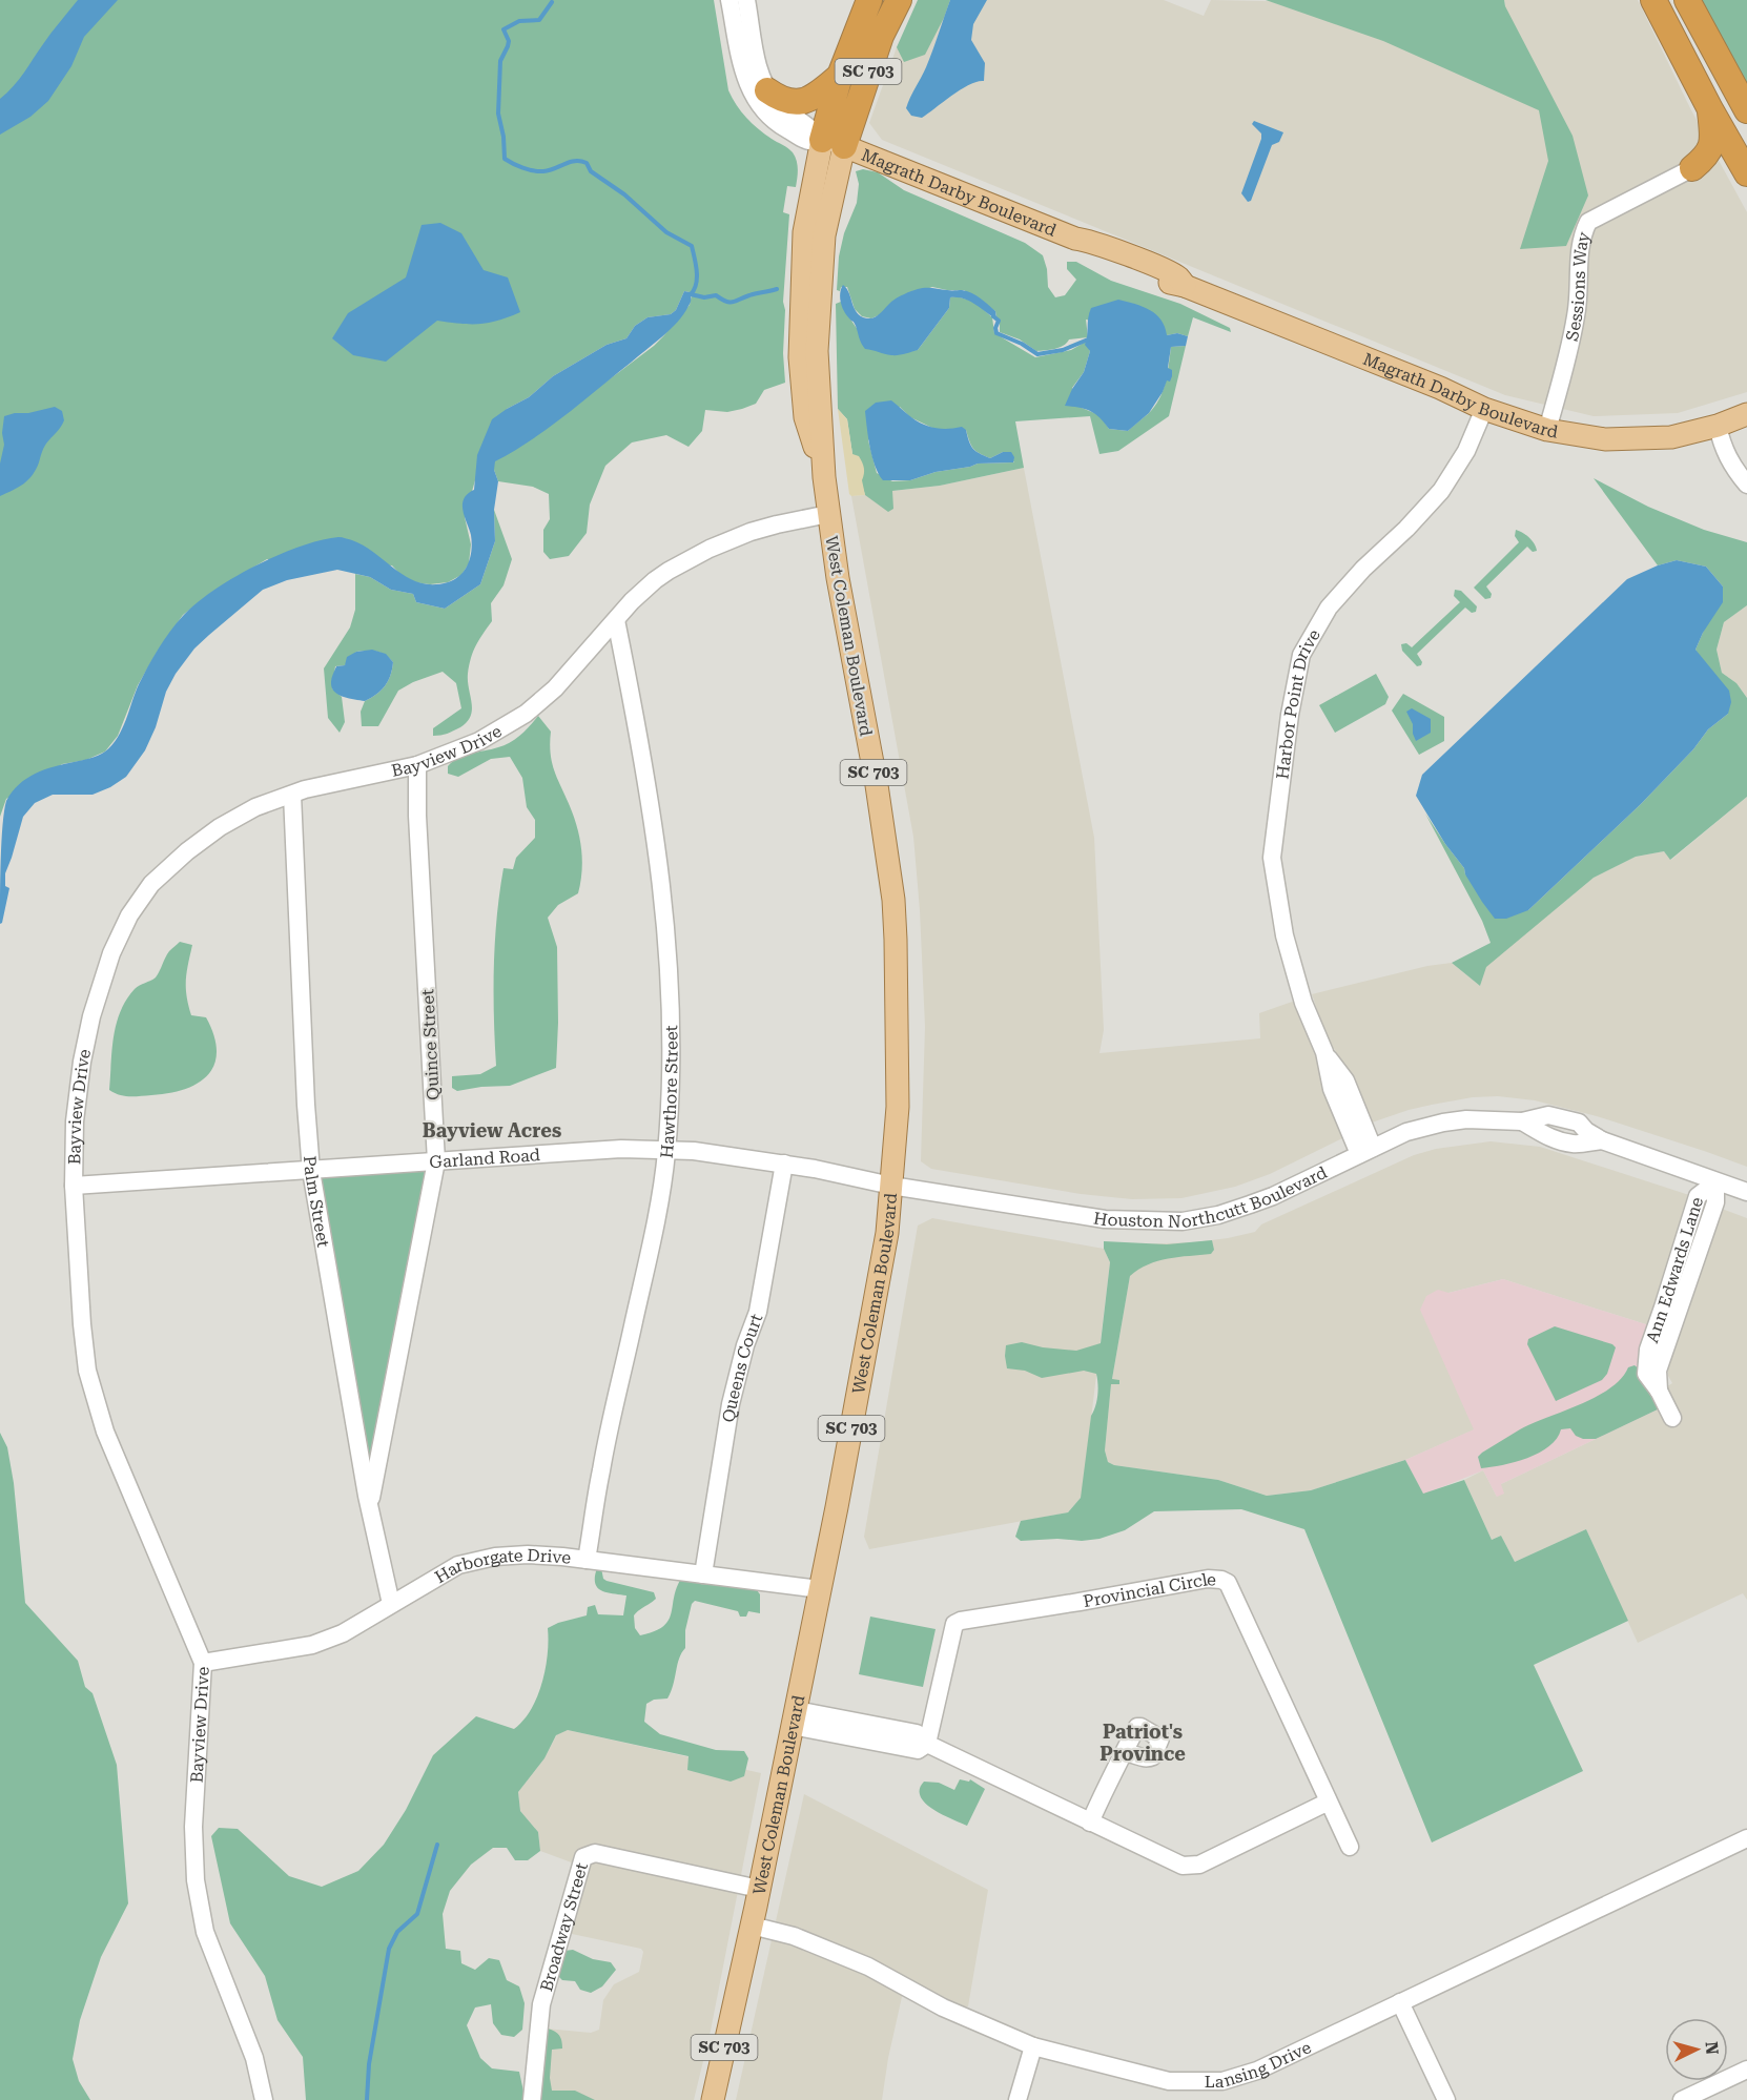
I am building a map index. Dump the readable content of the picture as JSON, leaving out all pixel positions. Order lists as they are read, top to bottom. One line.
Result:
{"streets":{"highway":["SC 703"],"main road":["Magrath Darby Boulevard","West Coleman Boulevard"],"street":["Sessions Way","Harbor Point Drive","Bayview Drive","Quince Street","Hawthore Street","Garland Road","Houston Northcutt Boulevard","Palm Street","Ann Edwards Lane","Queens Court","Harborgate Drive","Provincial Circle","Broadway Street","Lansing Drive"]},"crossings":[["SC 703","Magrath Darby Boulevard"],["SC 703","West Coleman Boulevard"],["Magrath Darby Boulevard","Sessions Way"],["Magrath Darby Boulevard","West Coleman Boulevard"],["Magrath Darby Boulevard","Harbor Point Drive"],["West Coleman Boulevard","Bayview Drive"],["West Coleman Boulevard","Garland Road"],["West Coleman Boulevard","Houston Northcutt Boulevard"],["West Coleman Boulevard","Harborgate Drive"],["West Coleman Boulevard","Broadway Street"],["West Coleman Boulevard","Lansing Drive"],["Harbor Point Drive","Houston Northcutt Boulevard"],["Bayview Drive","Quince Street"],["Bayview Drive","Hawthore Street"],["Bayview Drive","Garland Road"],["Bayview Drive","Palm Street"],["Bayview Drive","Harborgate Drive"],["Quince Street","Garland Road"],["Quince Street","Palm Street"],["Hawthore Street","Garland Road"],["Hawthore Street","Harborgate Drive"],["Garland Road","Houston Northcutt Boulevard"],["Garland Road","Palm Street"],["Garland Road","Queens Court"],["Houston Northcutt Boulevard","Ann Edwards Lane"],["Palm Street","Harborgate Drive"],["Queens Court","Harborgate Drive"]],"districts":["Bayview Acres","Patriot's Province"],"north":"right"}
